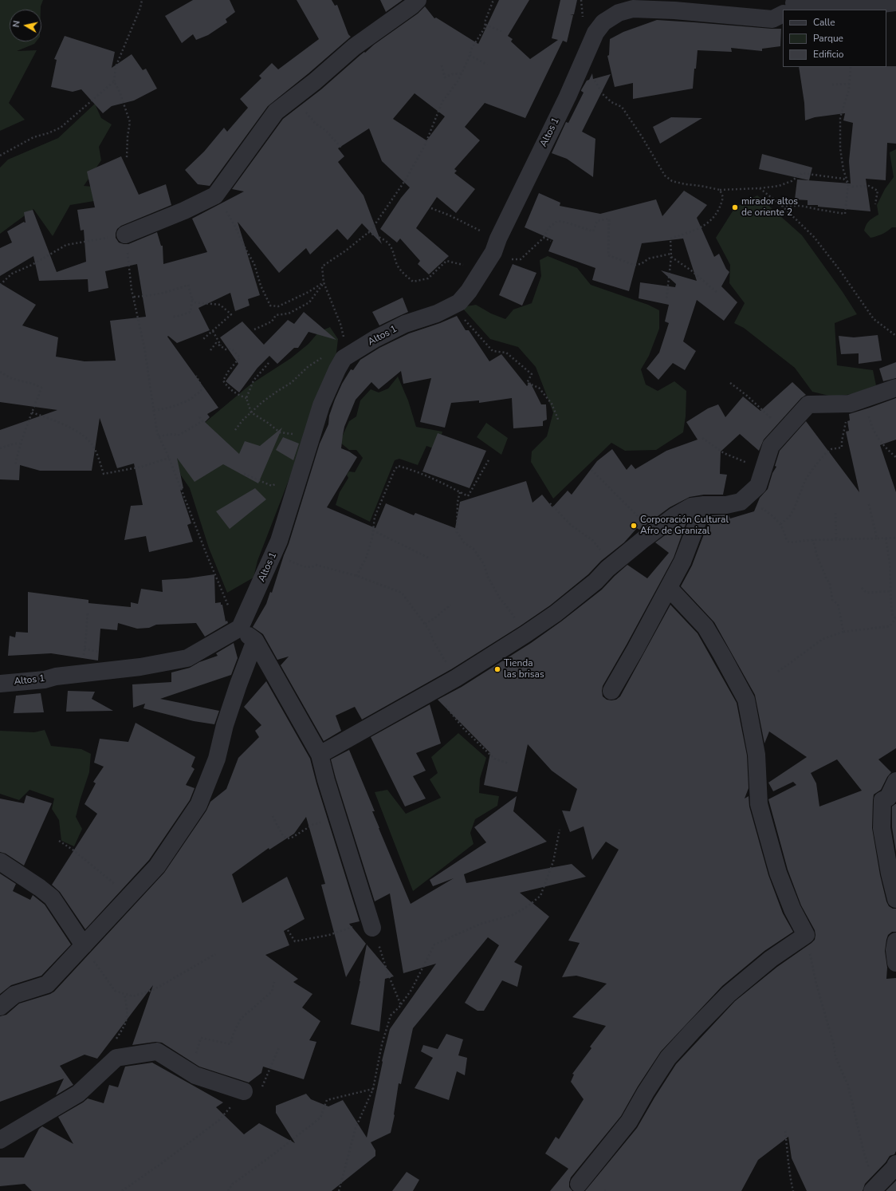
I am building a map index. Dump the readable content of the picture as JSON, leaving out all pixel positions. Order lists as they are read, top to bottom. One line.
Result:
{"streets":{"street":["Altos 1"]},"places":["mirador altos de oriente 2","Corporación Cultural Afro de Granizal","Tienda las brisas"],"legend":["Calle","Parque","Edificio"],"north":"left"}
